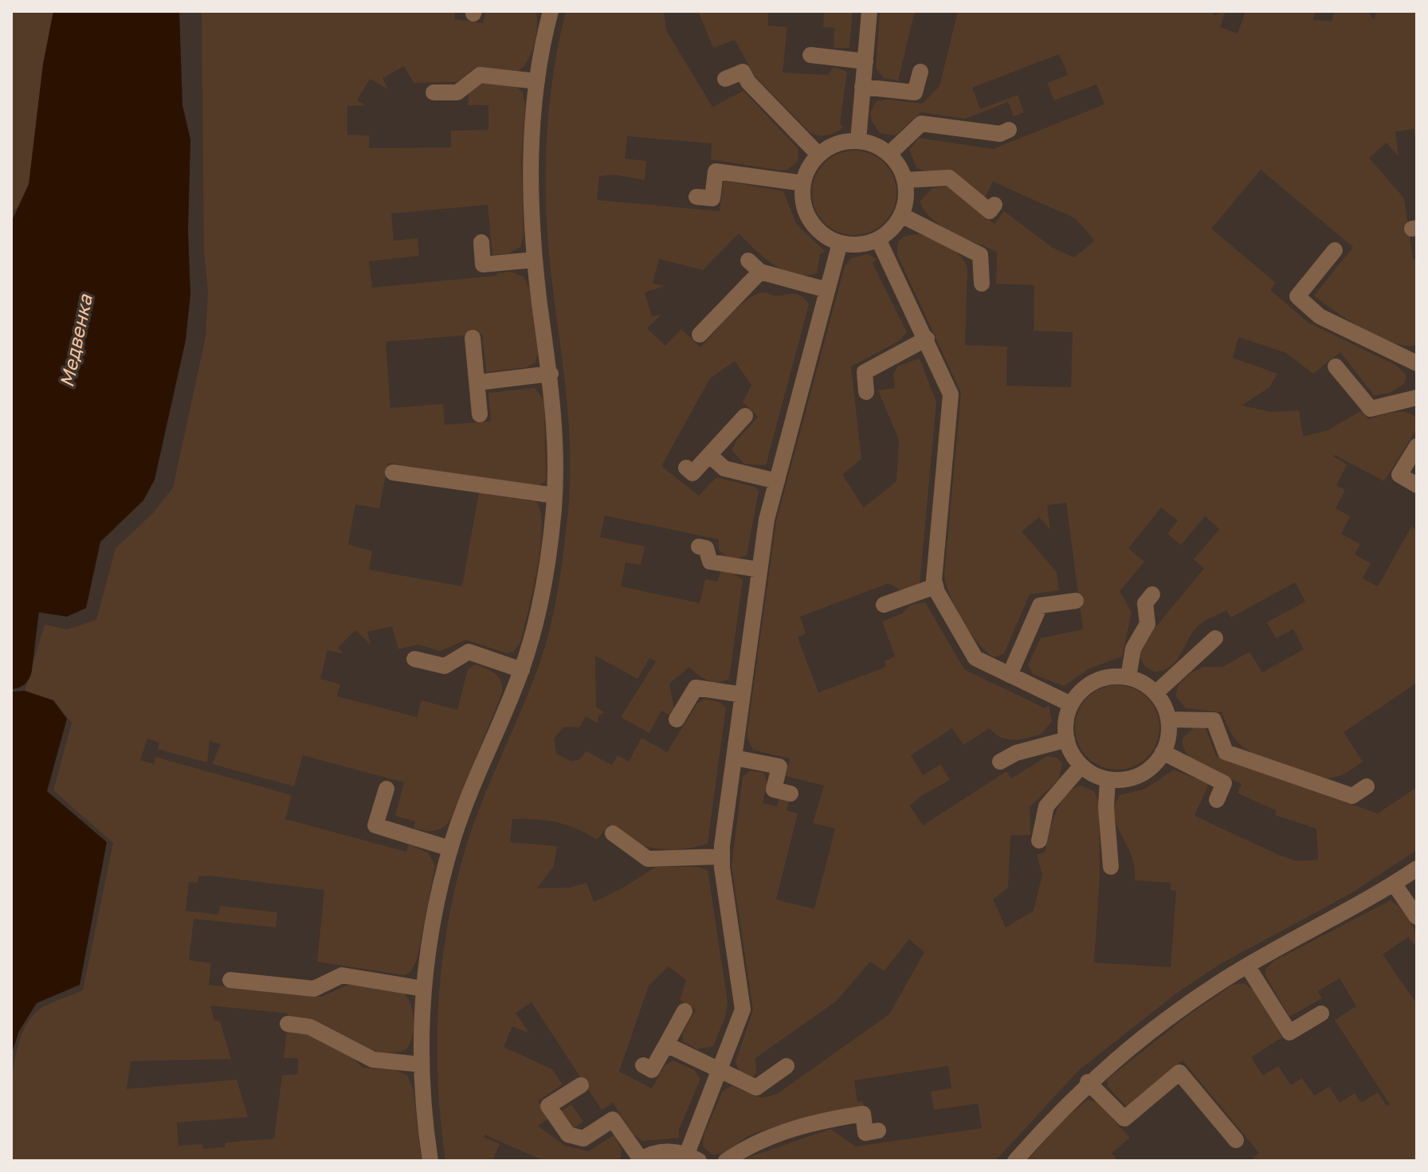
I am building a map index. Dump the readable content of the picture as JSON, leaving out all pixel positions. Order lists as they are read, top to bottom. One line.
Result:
{"water":["Медвенка"]}
